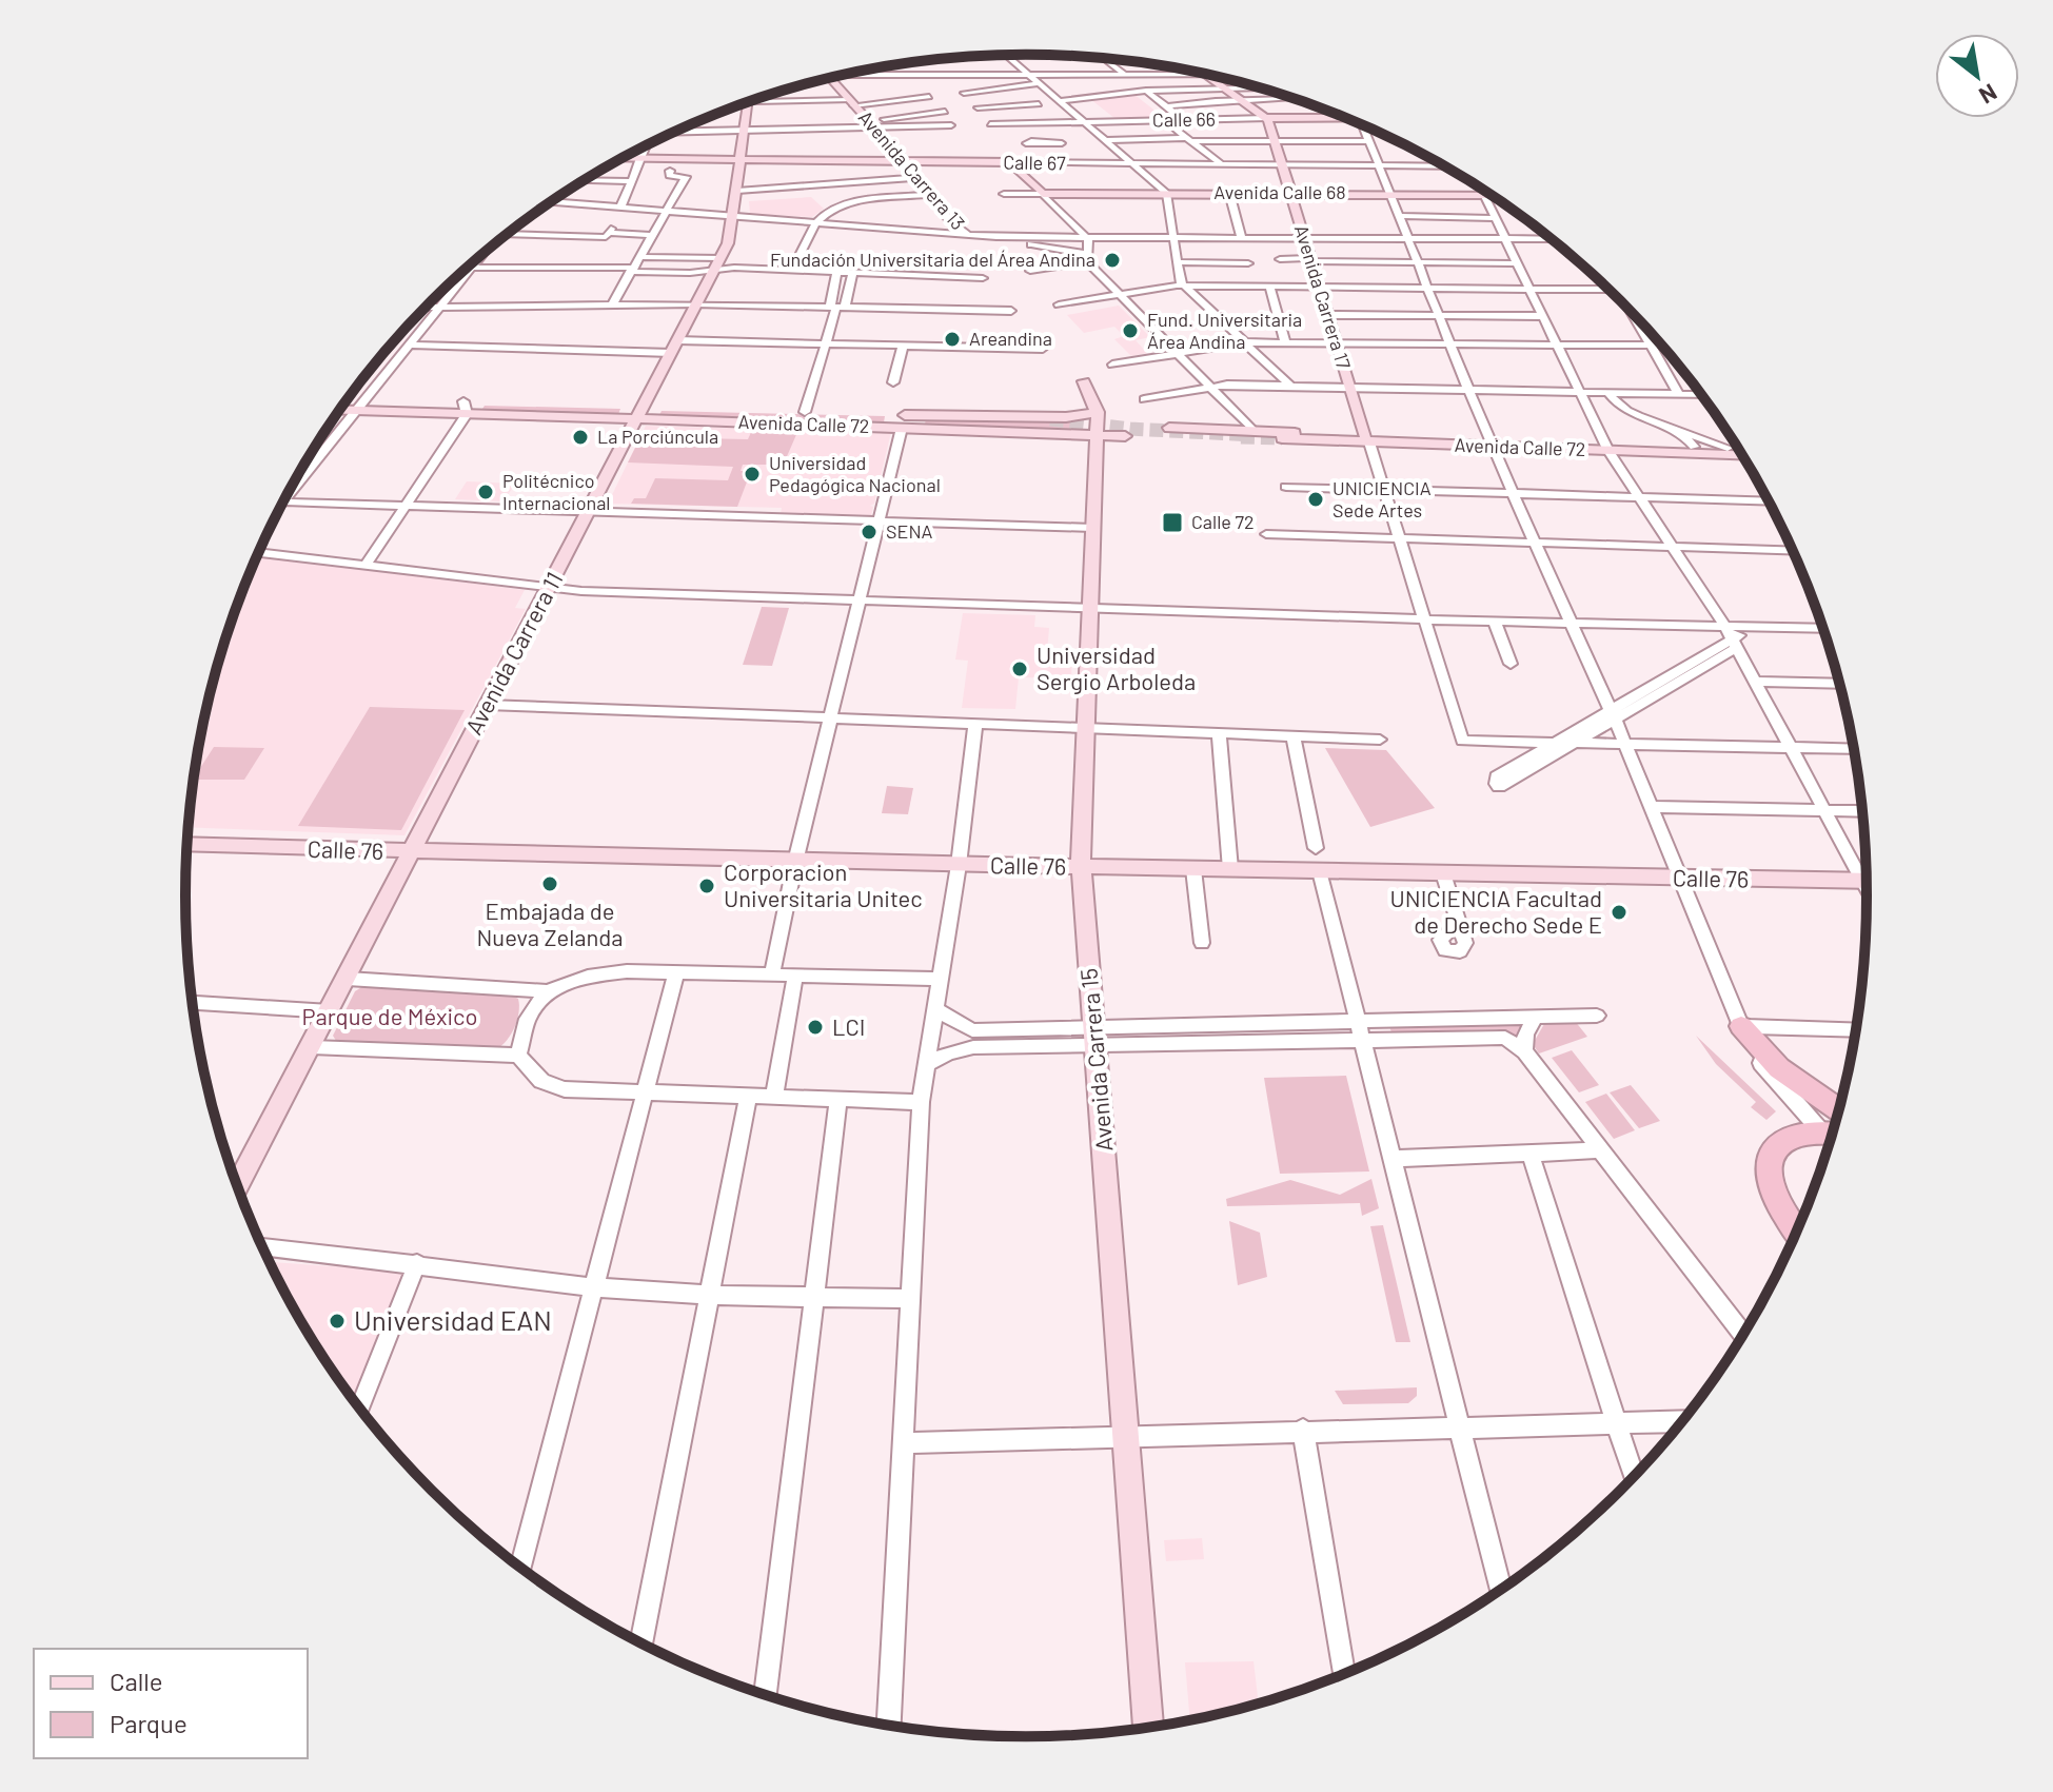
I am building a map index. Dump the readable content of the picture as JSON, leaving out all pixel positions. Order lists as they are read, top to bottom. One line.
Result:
{"streets":{"main road":["Calle 66","Calle 67","Avenida Carrera 13","Avenida Calle 68","Avenida Carrera 17","Avenida Calle 72","Avenida Carrera 11","Calle 76","Avenida Carrera 15"]},"crossings":[["Calle 66","Avenida Carrera 17"],["Calle 67","Avenida Carrera 13"],["Calle 67","Avenida Carrera 17"],["Calle 67","Avenida Carrera 11"],["Avenida Calle 68","Avenida Carrera 17"],["Avenida Carrera 17","Avenida Calle 72"],["Avenida Calle 72","Avenida Carrera 11"],["Avenida Carrera 11","Calle 76"],["Calle 76","Avenida Carrera 15"]],"parks":["Parque de México"],"places":{"other":["Fundación Universitaria del Área Andina","Fund. Universitaria Área Andina","Areandina","La Porciúncula","Universidad Pedagógica Nacional","Politécnico Internacional","UNICIENCIA Sede Artes","SENA","Universidad Sergio Arboleda","Embajada de Nueva Zelanda","Corporacion Universitaria Unitec","UNICIENCIA Facultad de Derecho Sede E","LCI","Universidad EAN"],"transit":["Calle 72"]},"legend":["Calle","Parque"],"north":"bottom right"}
